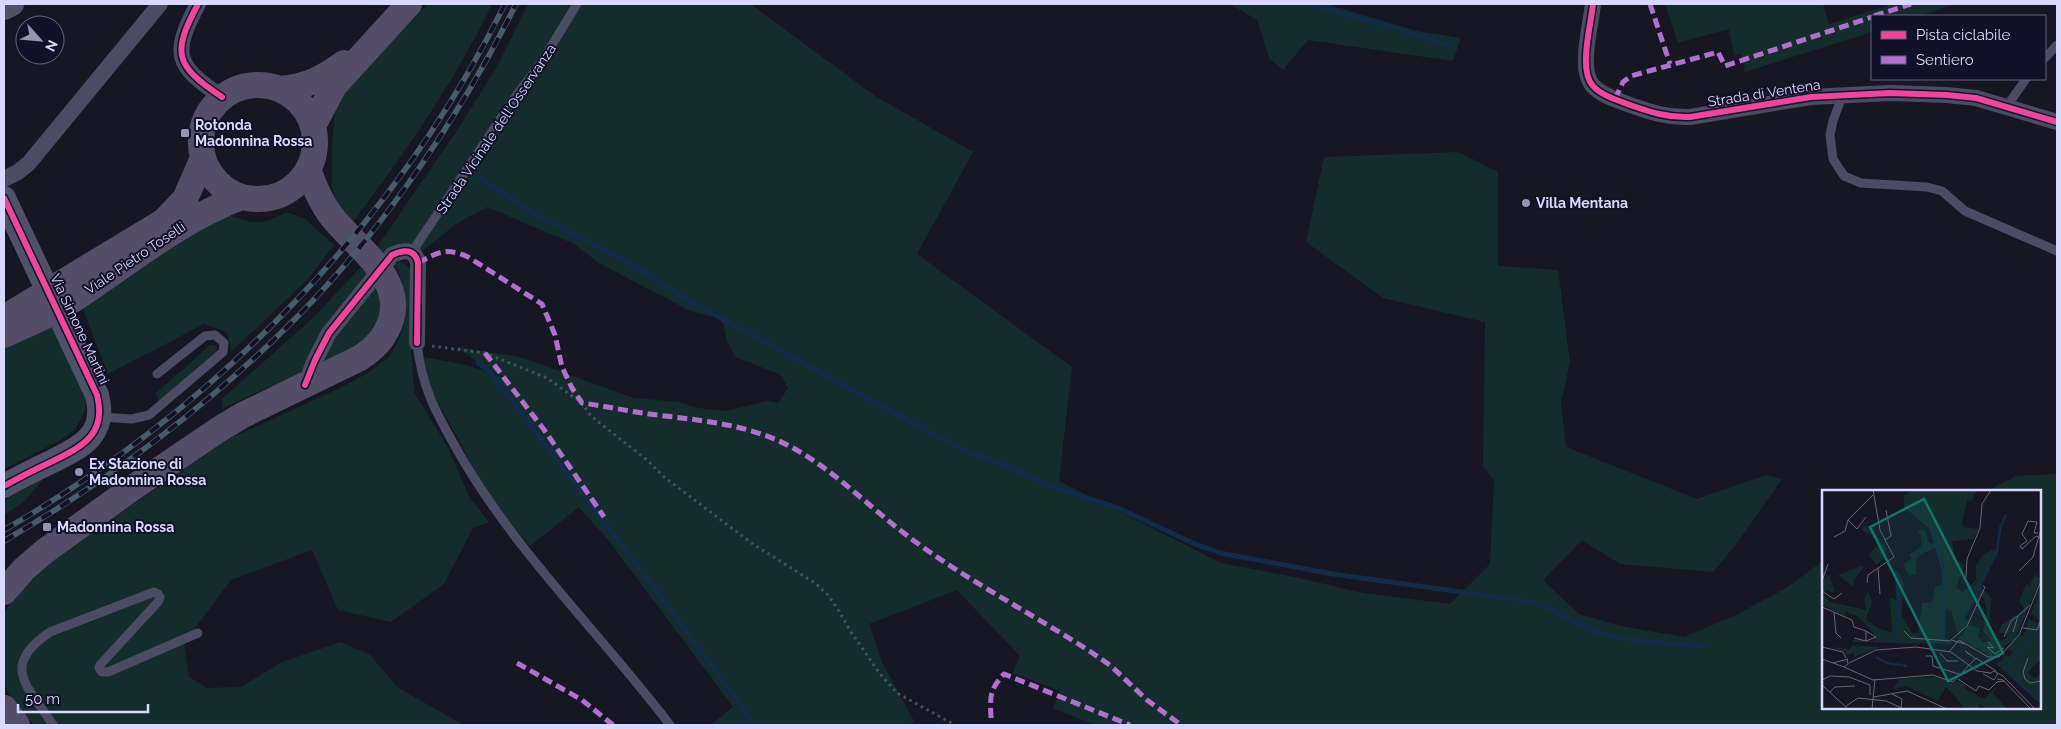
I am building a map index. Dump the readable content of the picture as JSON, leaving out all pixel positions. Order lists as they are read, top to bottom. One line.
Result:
{"streets":{"main road":["Viale Pietro Toselli"],"street":["Strada di Ventena","Via Simone Martini"],"lane":["Strada Vicinale dell'Osservanza"]},"places":{"transit":["Rotonda Madonnina Rossa","Madonnina Rossa"],"other":["Villa Mentana","Ex Stazione di Madonnina Rossa"]},"legend":["Pista ciclabile","Sentiero"],"scale_bar":"50 m","north":"bottom right"}
